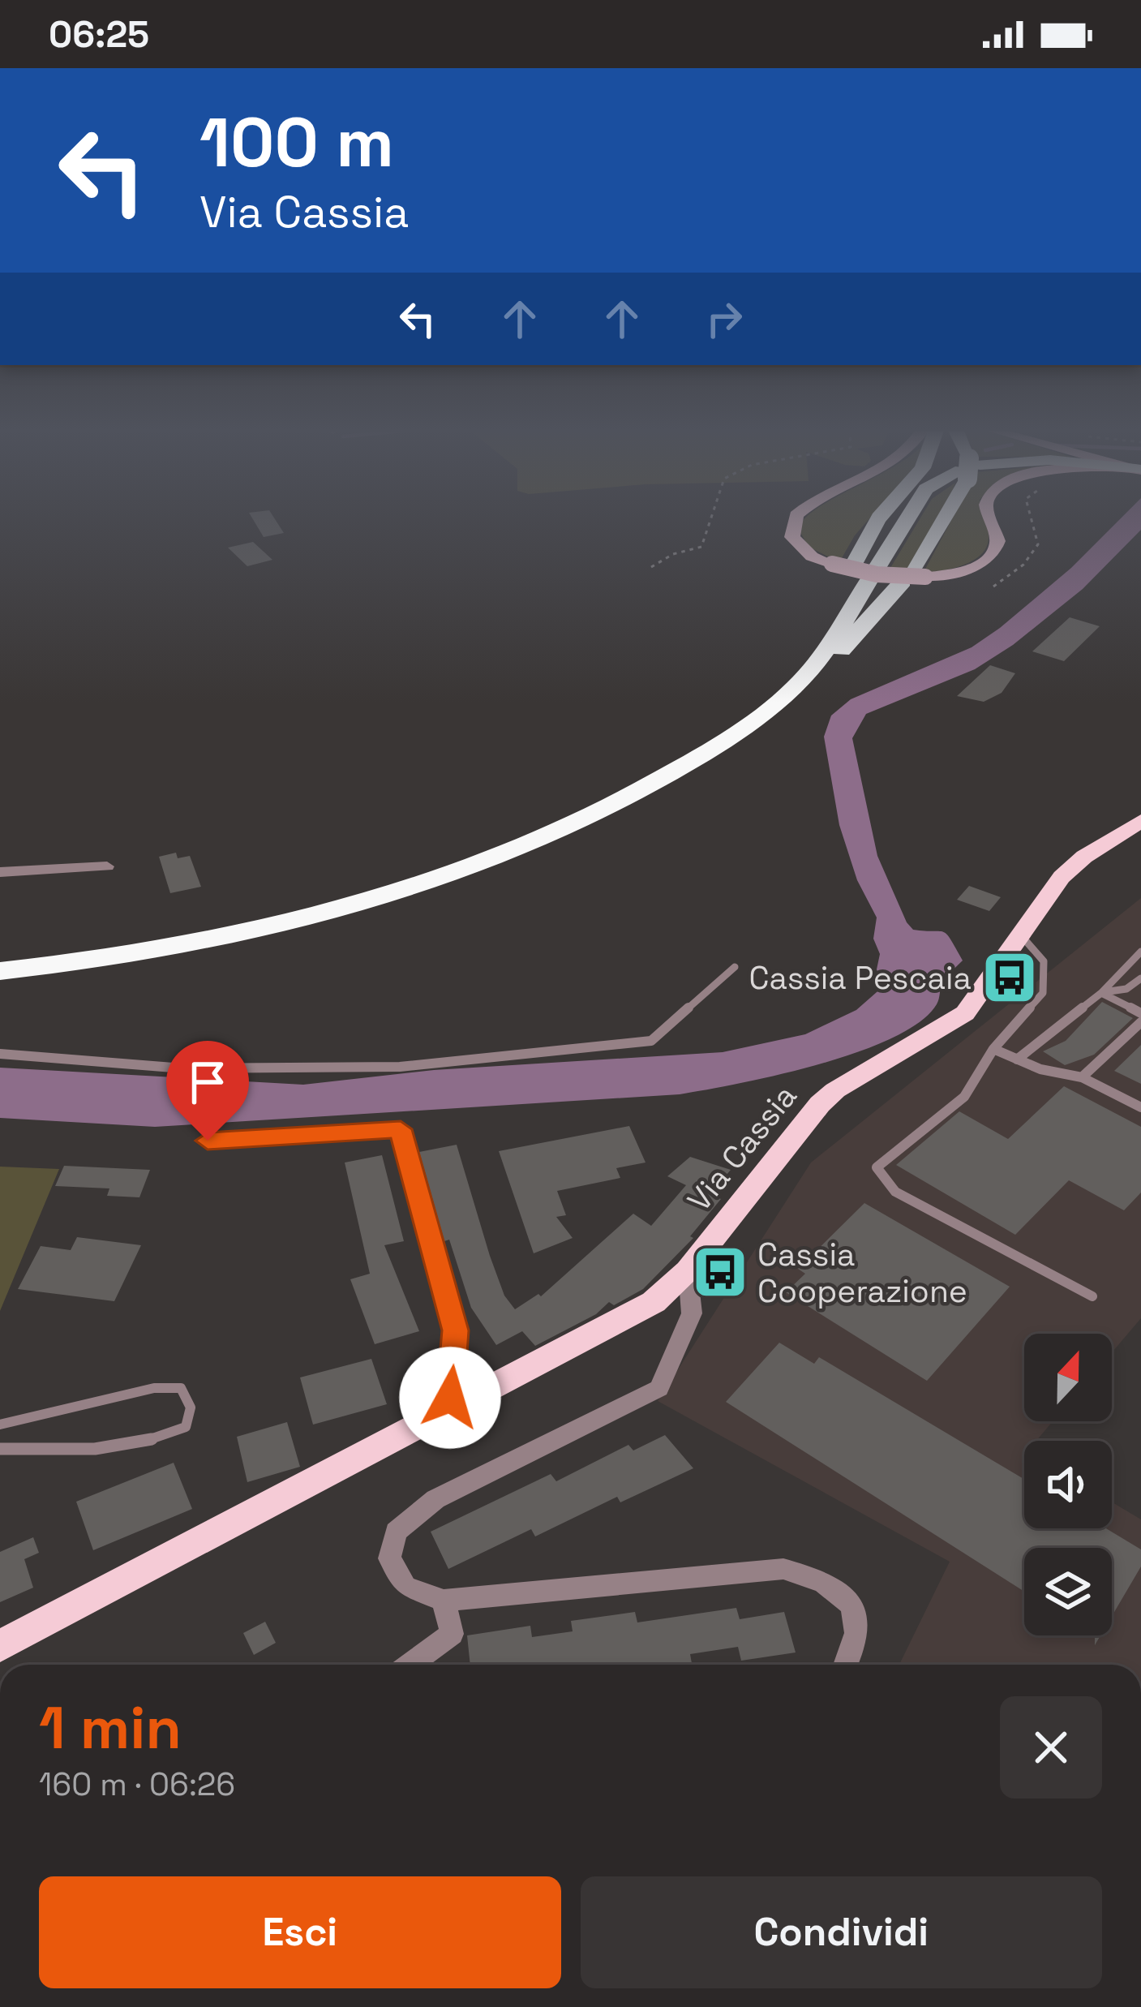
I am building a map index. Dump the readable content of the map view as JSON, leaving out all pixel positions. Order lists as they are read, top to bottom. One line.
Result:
{"streets":{"main road":["Via Cassia"]},"places":{"bus stop":["Cassia Pescaia","Cassia Cooperazione"]},"north":"top","page":{"status":"06:25","turn":["100 m","Via Cassia"],"heading":["1 min","160 m · 06:26"],"buttons":["Esci","Condividi"]}}
